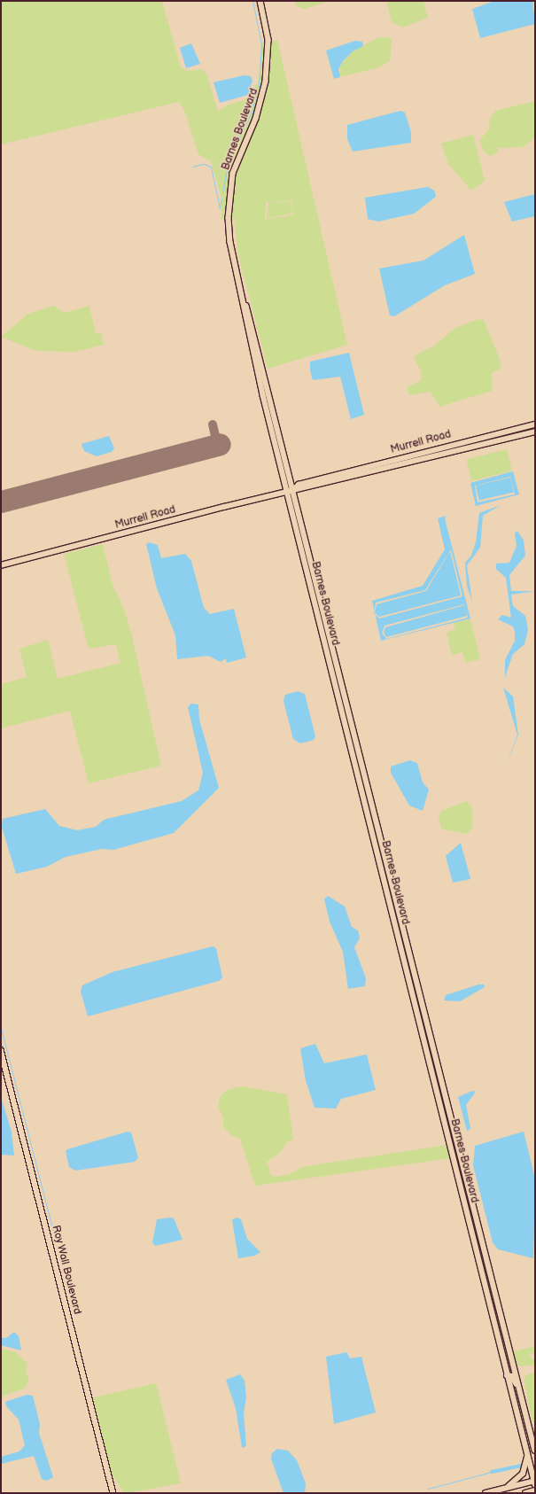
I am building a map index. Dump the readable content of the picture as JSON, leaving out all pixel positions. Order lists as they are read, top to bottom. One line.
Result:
{"streets":{"main road":["Barnes Boulevard","Murrell Road","Roy Wall Boulevard"]},"crossings":[["Barnes Boulevard","Murrell Road"]]}
